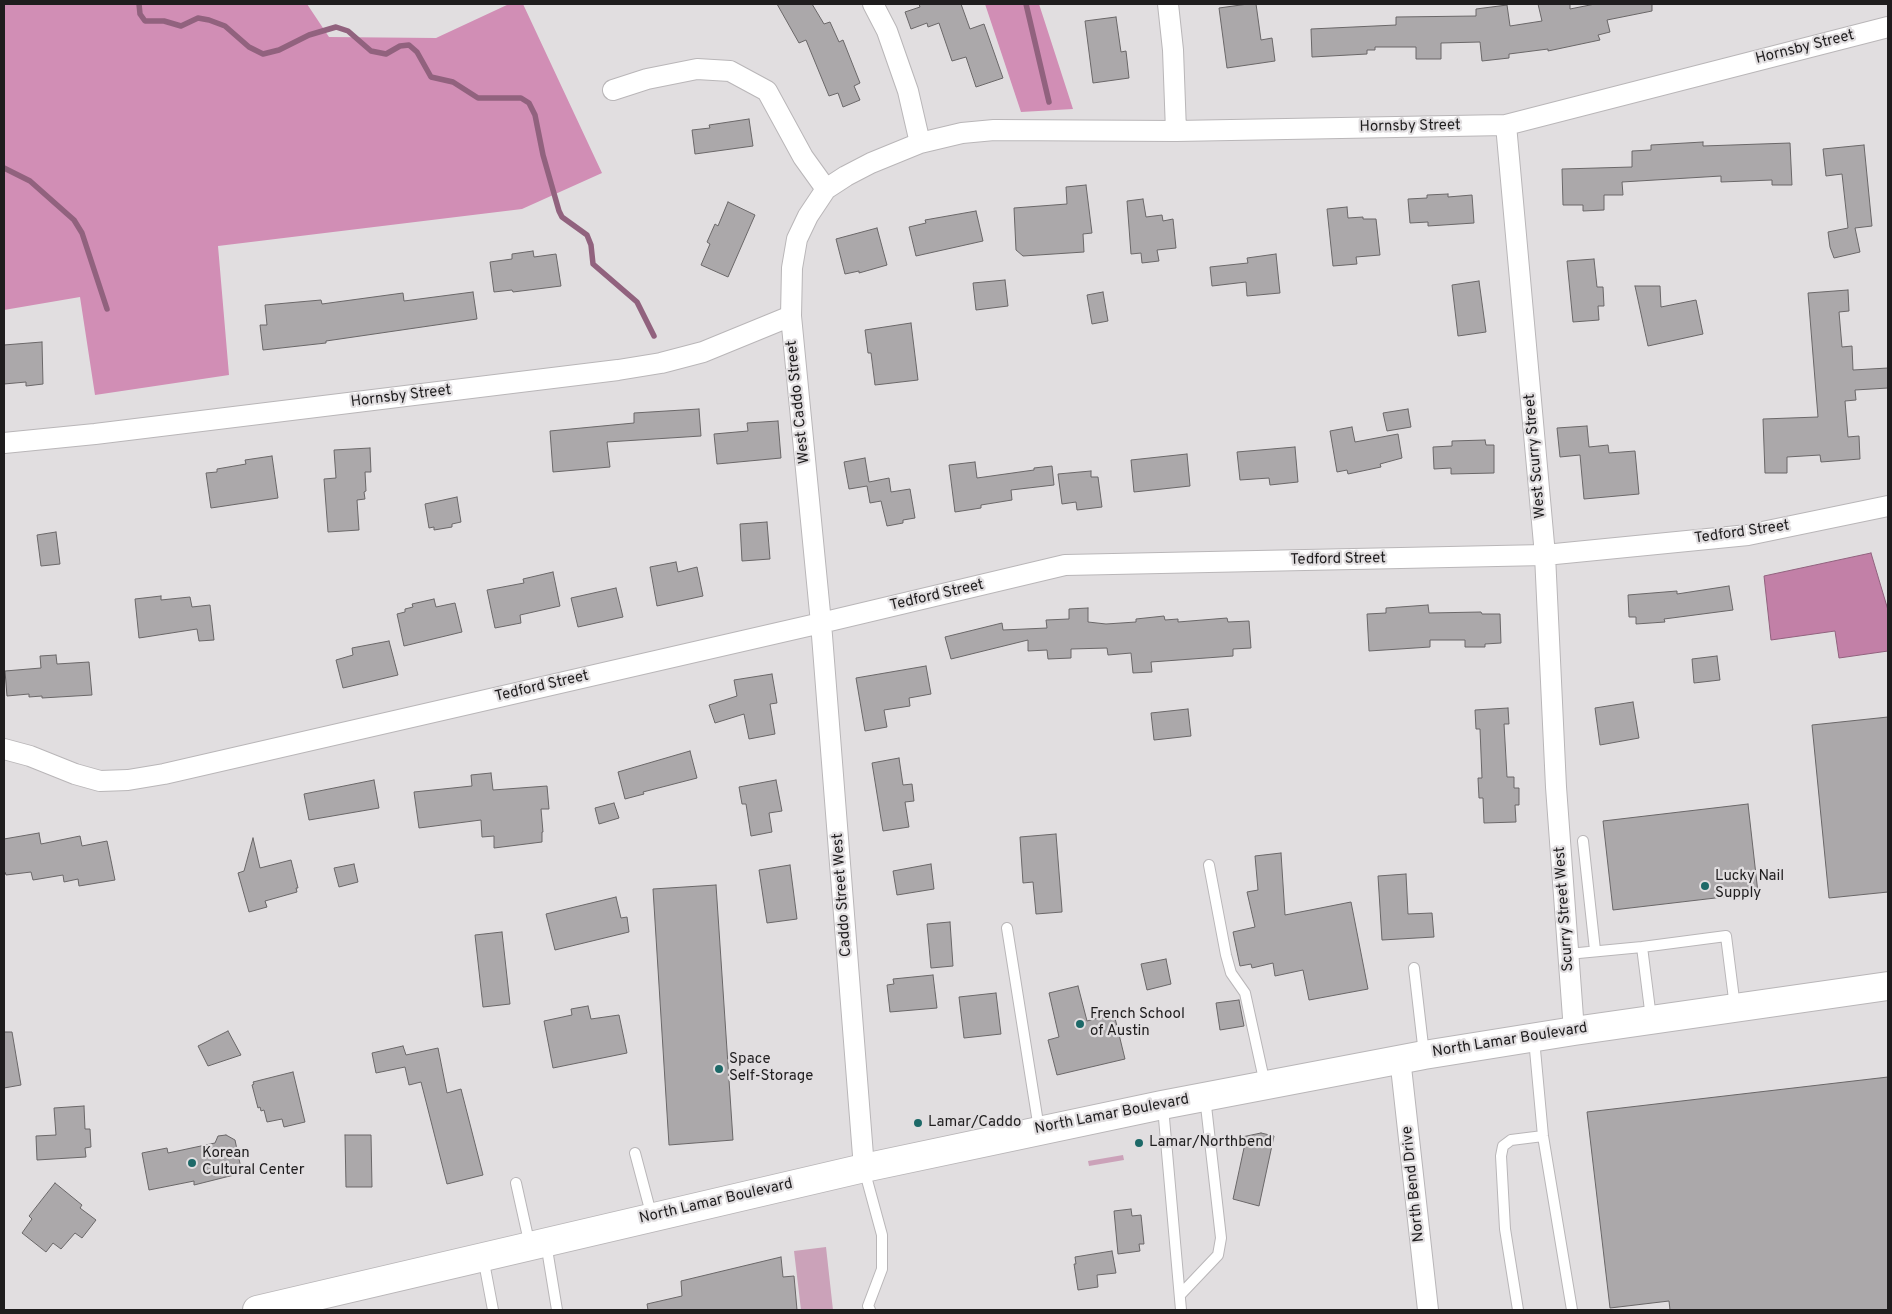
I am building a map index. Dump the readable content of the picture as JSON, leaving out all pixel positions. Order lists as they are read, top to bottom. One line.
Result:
{"streets":{"main road":["North Lamar Boulevard"],"street":["Hornsby Street","West Caddo Street","West Scurry Street","Tedford Street","Caddo Street West","Scurry Street West","North Bend Drive"]},"crossings":[["Hornsby Street","West Caddo Street"],["Hornsby Street","West Scurry Street"],["West Caddo Street","Tedford Street"],["West Caddo Street","Caddo Street West"],["West Scurry Street","Tedford Street"],["West Scurry Street","Scurry Street West"],["Tedford Street","Caddo Street West"],["Caddo Street West","North Lamar Boulevard"],["Scurry Street West","North Lamar Boulevard"],["North Lamar Boulevard","North Bend Drive"]],"places":["Lucky Nail Supply","French School of Austin","Space Self-Storage","Lamar/Caddo","Lamar/Northbend","Korean Cultural Center"]}
